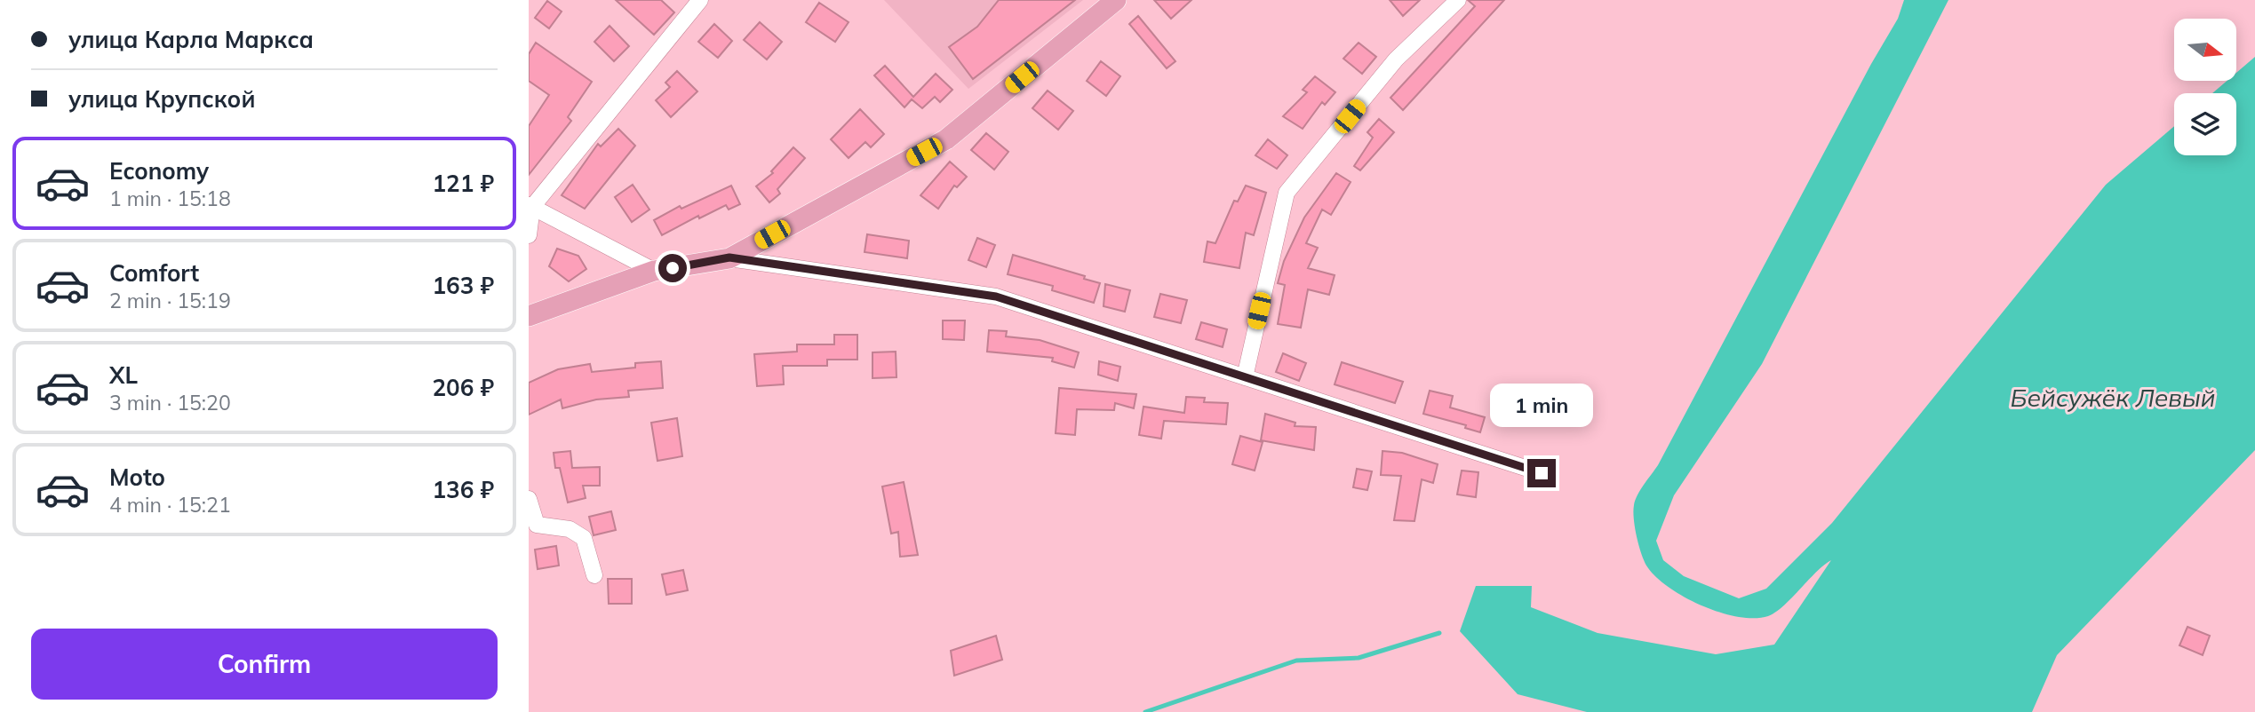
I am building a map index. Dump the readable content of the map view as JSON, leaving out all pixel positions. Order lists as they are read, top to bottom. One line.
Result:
{"water":["Бейсужёк Левый"],"north":"right","page":{"banner":["улица Карла Маркса","улица Крупской"],"list":[{"name":"Economy","note":"1 min · 15:18","value":"121 ₽"},{"name":"Comfort","note":"2 min · 15:19","value":"163 ₽"},{"name":"XL","note":"3 min · 15:20","value":"206 ₽"},{"name":"Moto","note":"4 min · 15:21","value":"136 ₽"}],"bubble":"1 min","buttons":"Confirm"}}
